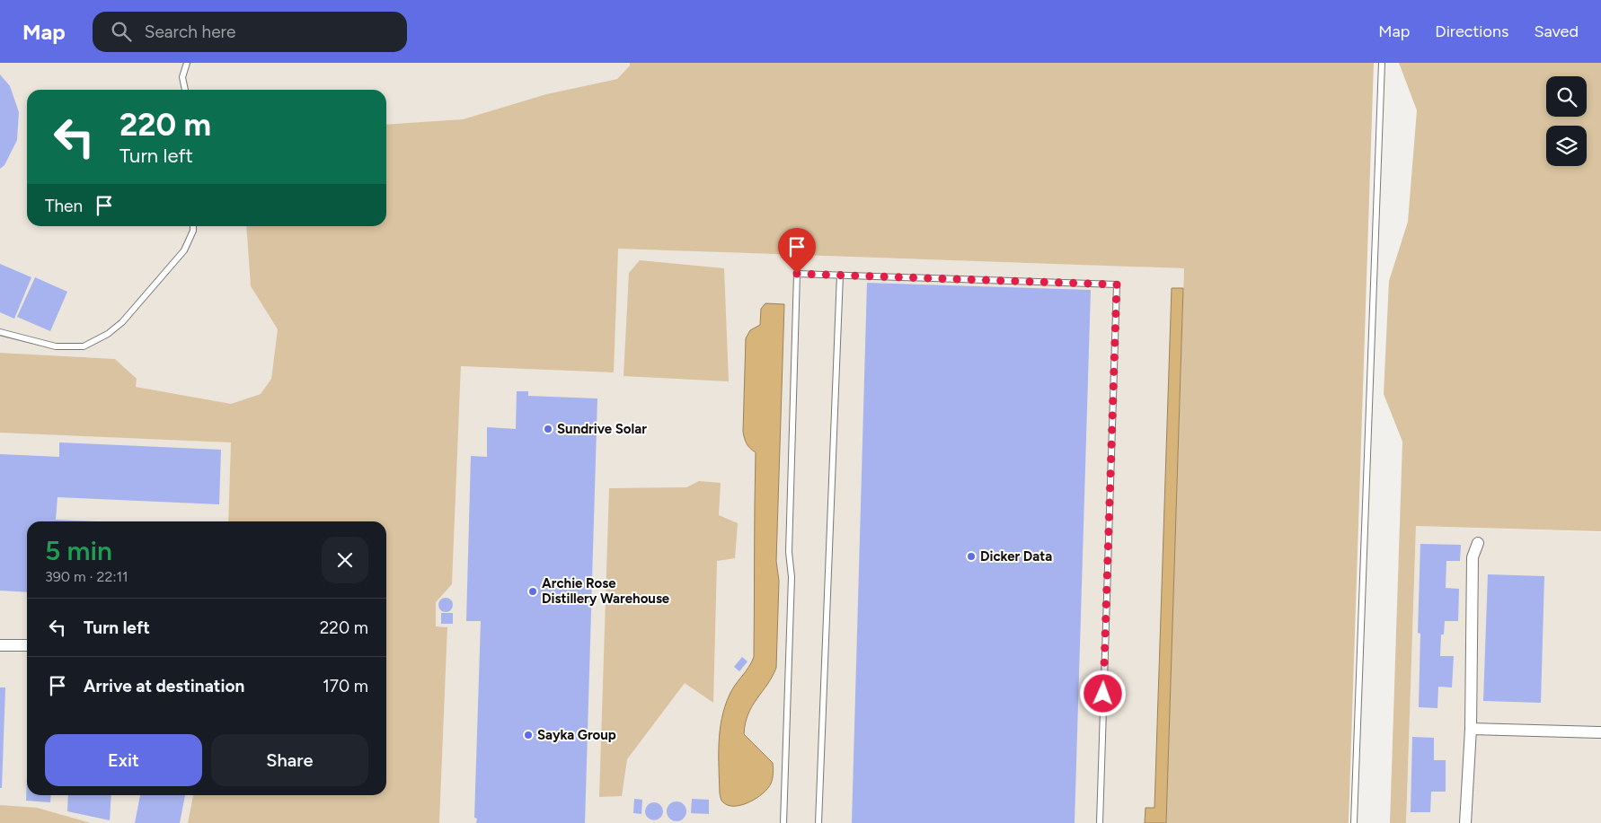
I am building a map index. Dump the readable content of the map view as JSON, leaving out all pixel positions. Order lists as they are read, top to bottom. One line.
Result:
{"places":["Sundrive Solar","Dicker Data","Archie Rose Distillery Warehouse","Sayka Group"],"page":{"header":"Map","search":"Search here","nav":["Map","Directions","Saved"],"turn":["220 m","Turn left"],"then":"Then","heading":["5 min","390 m · 22:11"],"list":[{"name":"Turn left","value":"220 m"},{"name":"Arrive at destination","value":"170 m"}],"buttons":["Exit","Share"]}}
